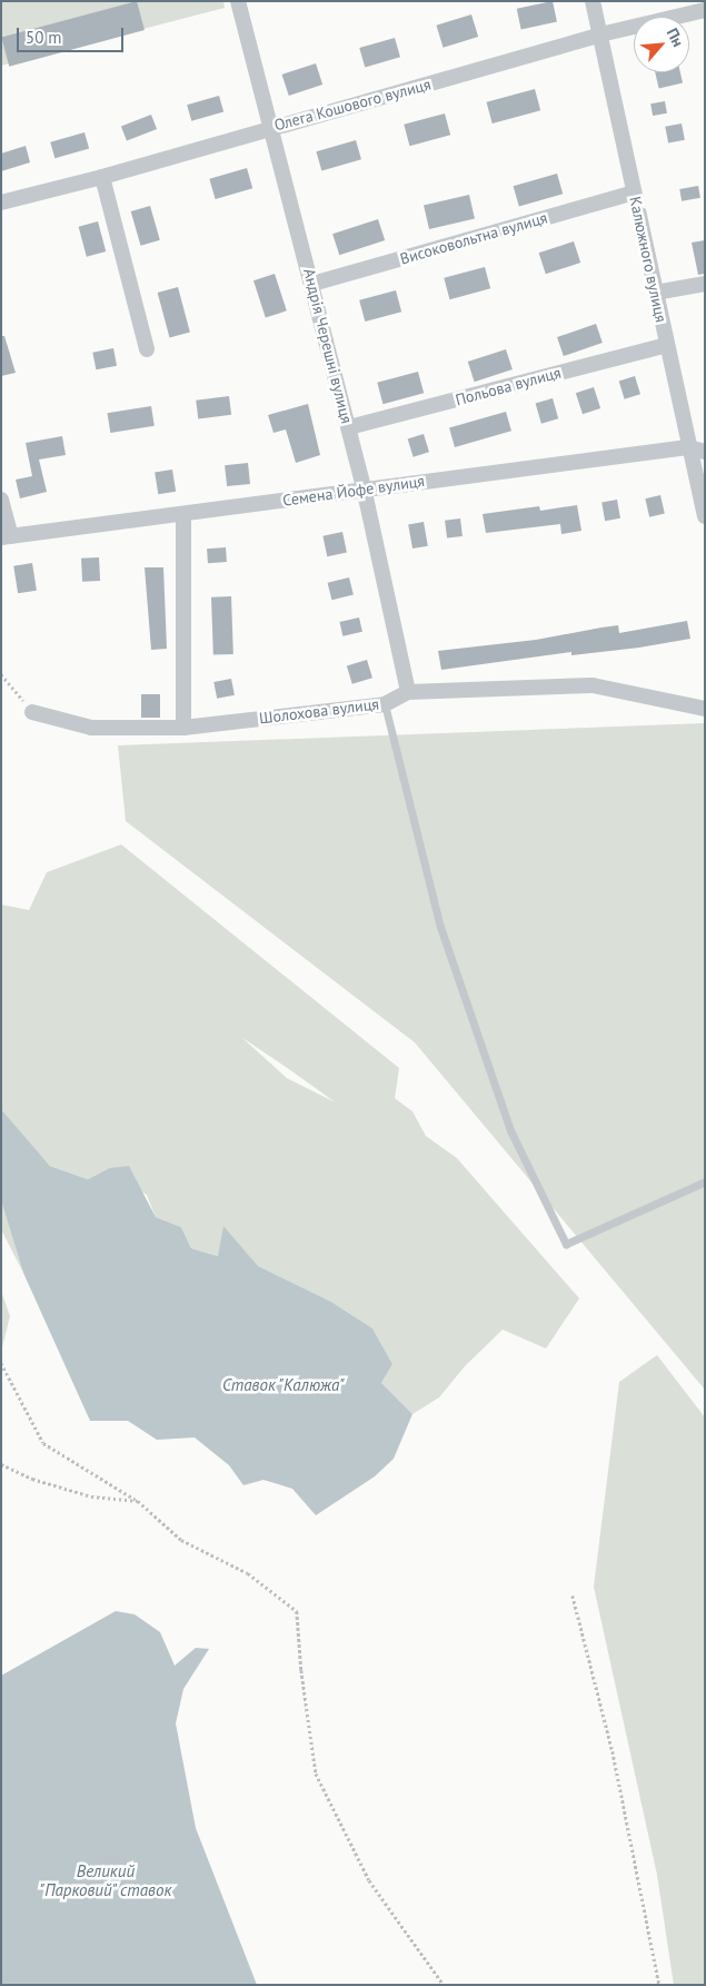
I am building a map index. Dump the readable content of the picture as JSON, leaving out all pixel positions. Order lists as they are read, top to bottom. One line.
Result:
{"streets":{"street":["Олега Кошового вулиця","Високовольтна вулиця","Калюжного вулиця","Андрія Черешні вулиця","Польова вулиця","Семена Йофе вулиця","Шолохова вулиця"]},"crossings":[["Олега Кошового вулиця","Калюжного вулиця"],["Олега Кошового вулиця","Андрія Черешні вулиця"],["Високовольтна вулиця","Калюжного вулиця"],["Високовольтна вулиця","Андрія Черешні вулиця"],["Калюжного вулиця","Польова вулиця"],["Калюжного вулиця","Семена Йофе вулиця"],["Андрія Черешні вулиця","Польова вулиця"],["Андрія Черешні вулиця","Семена Йофе вулиця"],["Андрія Черешні вулиця","Шолохова вулиця"]],"water":["Ставок \"Калюжа\"","Великий \"Парковий\" ставок"],"scale_bar":"50 m","north":"top right"}
